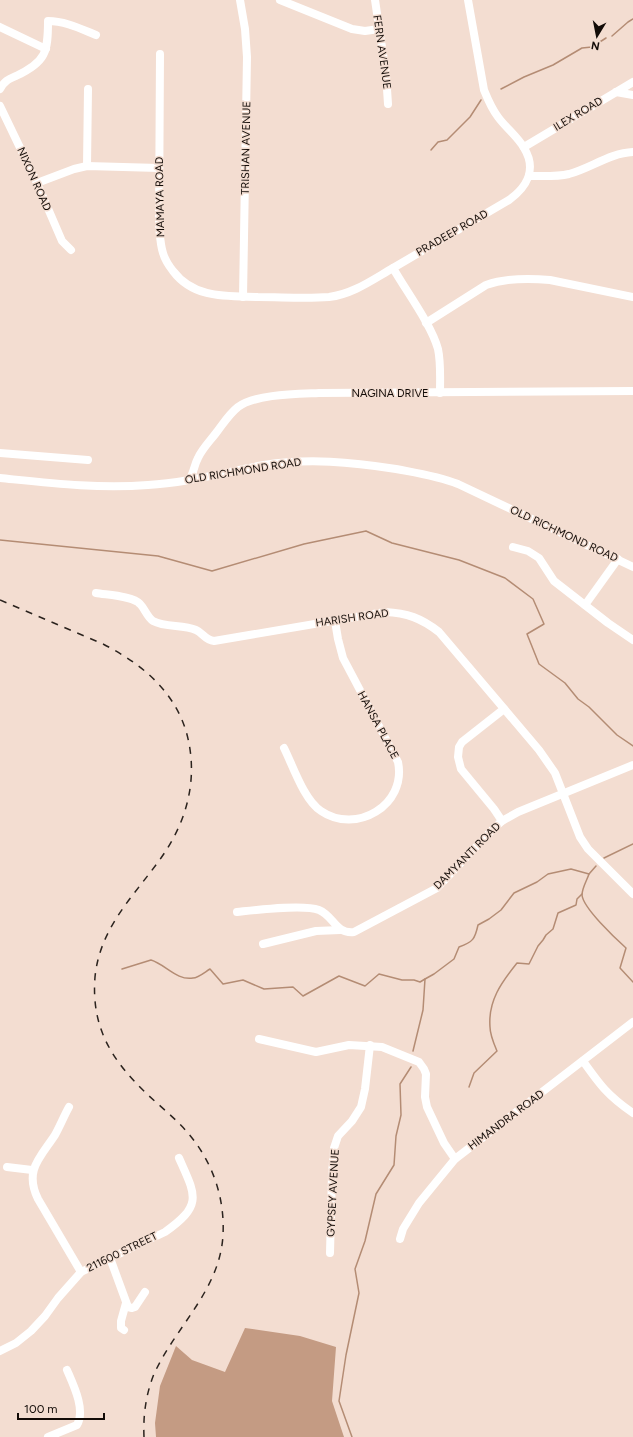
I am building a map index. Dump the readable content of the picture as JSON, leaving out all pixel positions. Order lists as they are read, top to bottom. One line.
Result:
{"streets":{"street":["FERN AVENUE","ILEX ROAD","TRISHAN AVENUE","NIXON ROAD","MAMAYA ROAD","PRADEEP ROAD","NAGINA DRIVE","OLD RICHMOND ROAD","HARISH ROAD","HANSA PLACE","DAMYANTI ROAD","HIMANDRA ROAD","GYPSEY AVENUE","211600 STREET"]},"crossings":[["TRISHAN AVENUE","MAMAYA ROAD"],["MAMAYA ROAD","PRADEEP ROAD"],["NAGINA DRIVE","OLD RICHMOND ROAD"],["HARISH ROAD","HANSA PLACE"],["HARISH ROAD","DAMYANTI ROAD"]],"scale_bar":"100 m","north":"bottom"}
